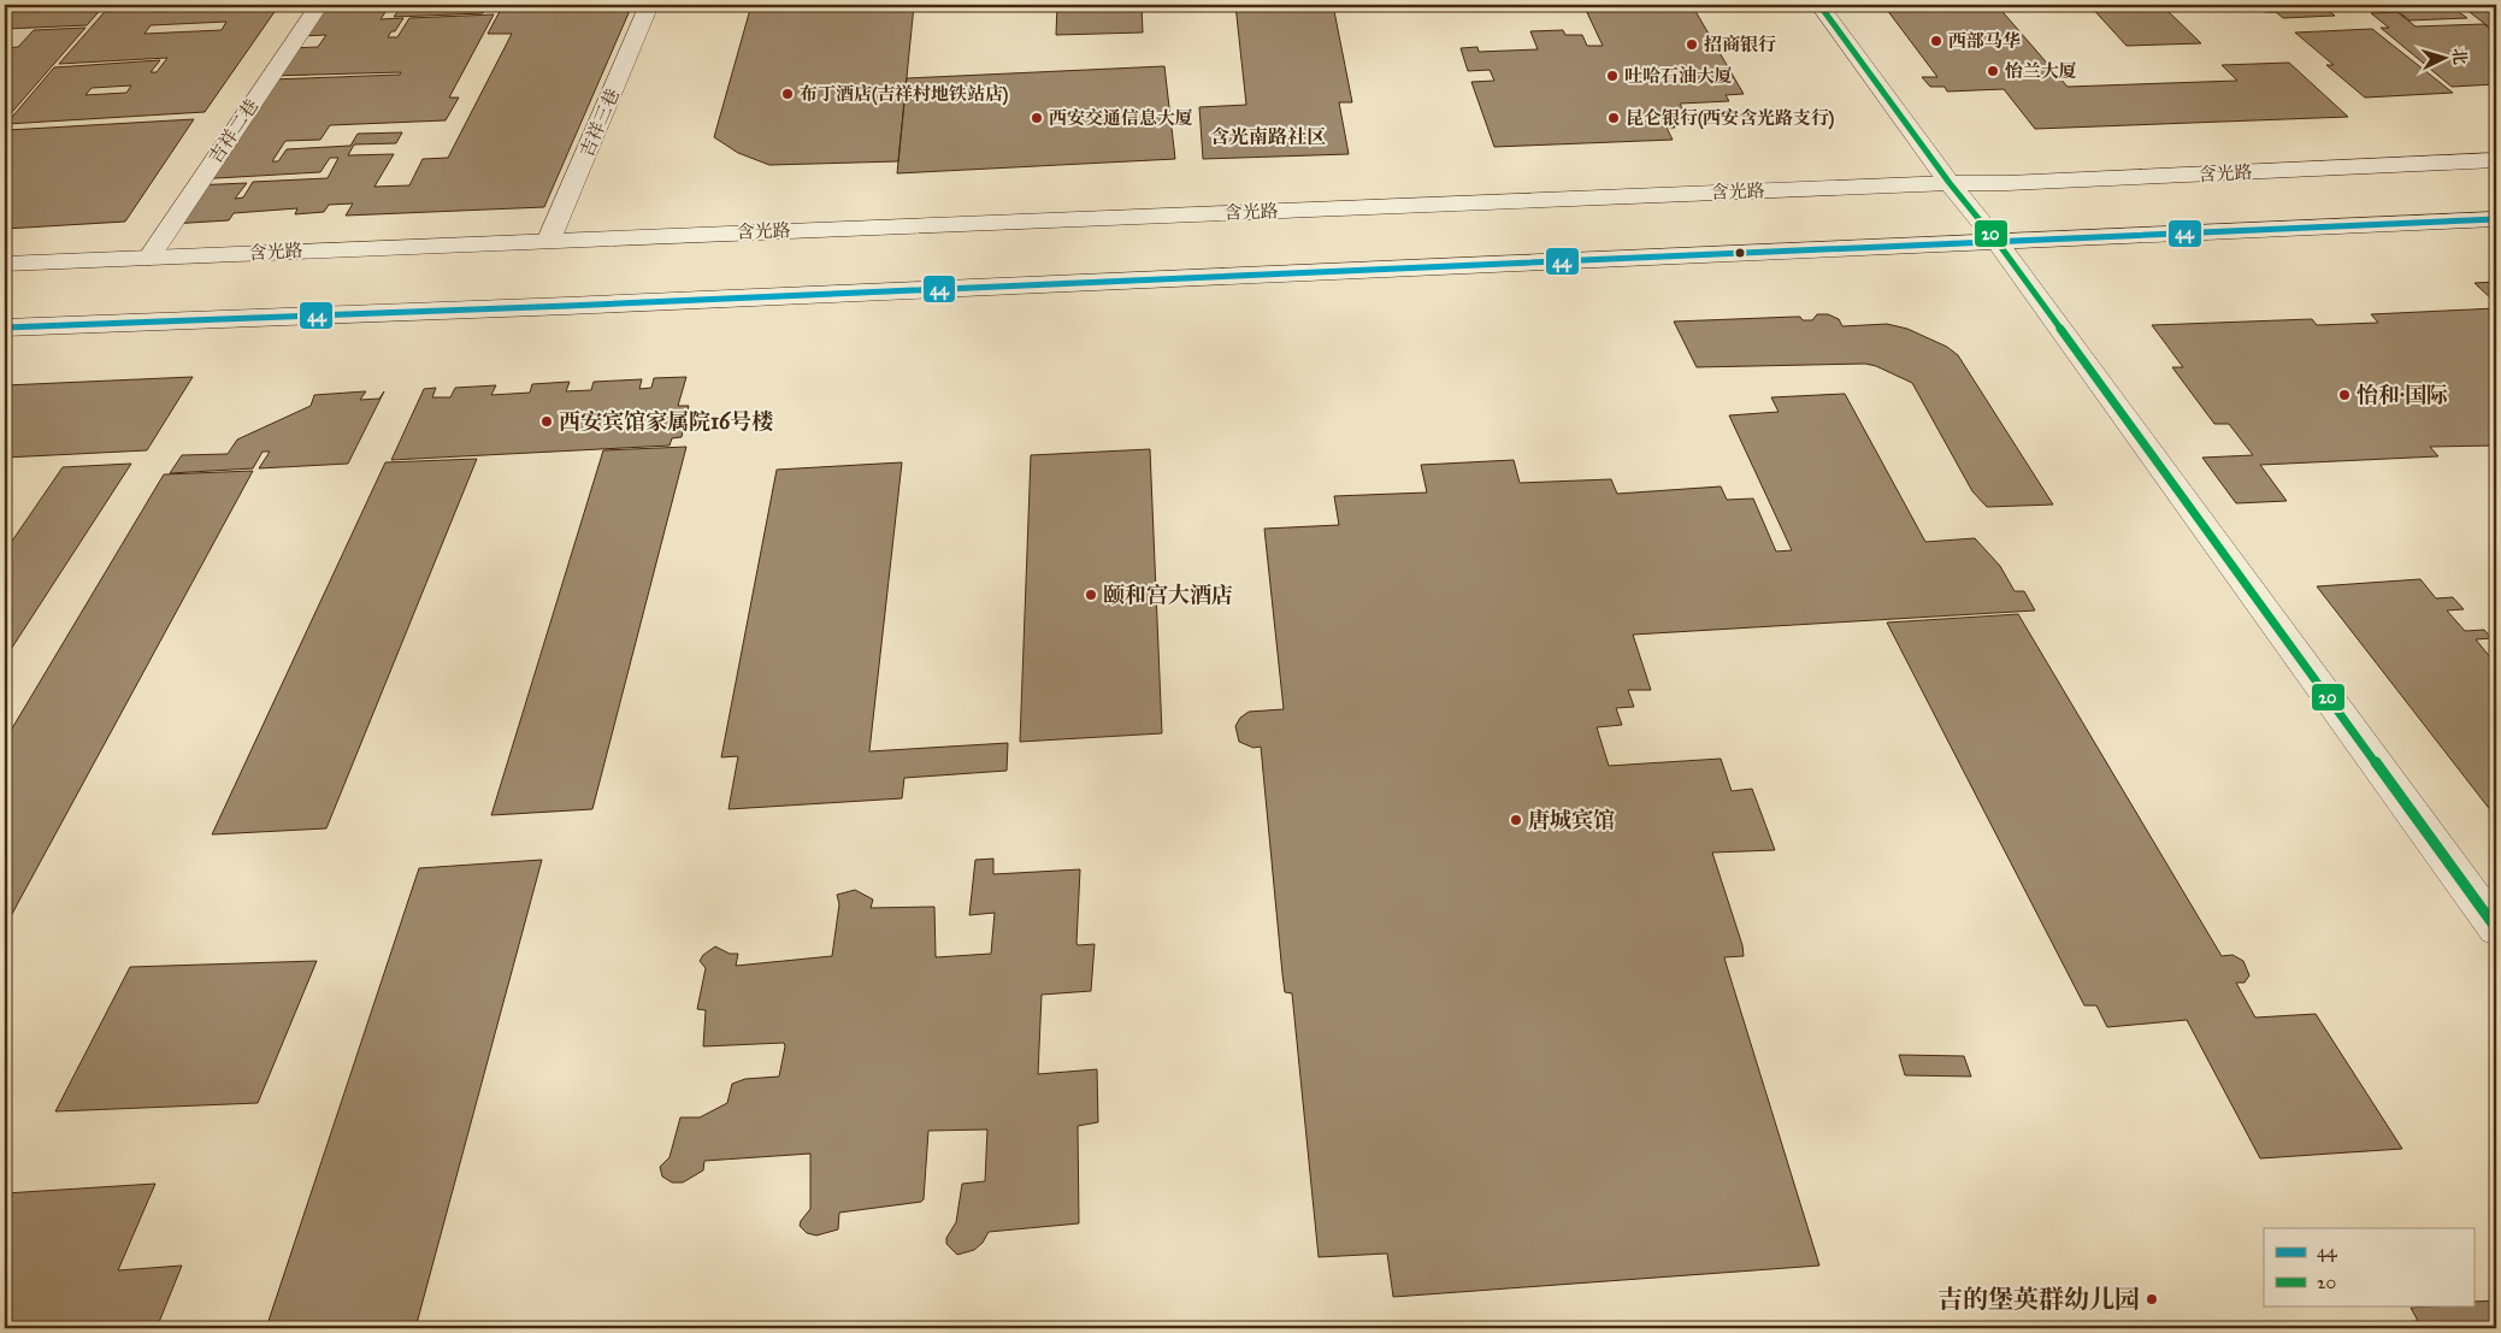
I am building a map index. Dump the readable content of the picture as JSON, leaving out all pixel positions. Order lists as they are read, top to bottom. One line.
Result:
{"streets":{"main road":["吉祥三巷","吉祥二巷","含光路"]},"crossings":[["吉祥三巷","含光路"],["吉祥二巷","含光路"]],"districts":["含光南路社区"],"places":["西部马华","招商银行","怡兰大厦","吐哈石油大厦","布丁酒店(吉祥村地铁站店)","西安交通信息大厦","昆仑银行(西安含光路支行)","怡和·国际","西安宾馆家属院16号楼","颐和宫大酒店","唐城宾馆","吉的堡英群幼儿园"],"lines":["transit line 20","transit line 44"],"legend":["44","20"],"north":"right"}
